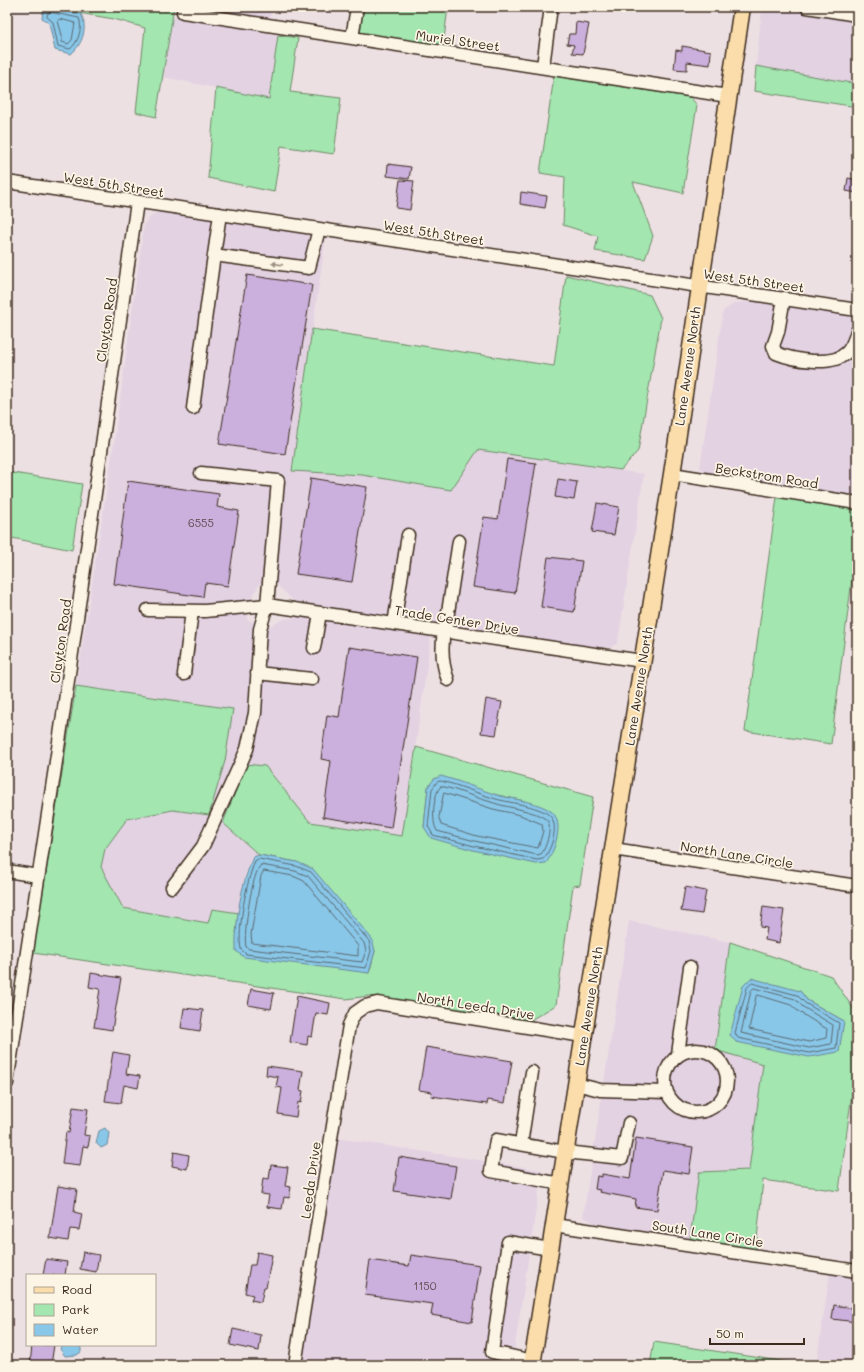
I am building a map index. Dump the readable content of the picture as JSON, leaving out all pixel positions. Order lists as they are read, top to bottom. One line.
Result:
{"streets":{"main road":["Lane Avenue North"],"street":["Muriel Street","West 5th Street","Clayton Road","Beckstrom Road","Trade Center Drive","North Lane Circle","North Leeda Drive","Leeda Drive","South Lane Circle"]},"crossings":[["Muriel Street","Lane Avenue North"],["West 5th Street","Clayton Road"],["West 5th Street","Lane Avenue North"],["Lane Avenue North","Beckstrom Road"],["Lane Avenue North","Trade Center Drive"],["Lane Avenue North","North Lane Circle"],["Lane Avenue North","North Leeda Drive"],["Lane Avenue North","South Lane Circle"],["North Leeda Drive","Leeda Drive"]],"house_numbers":["6555","1150"],"legend":["Road","Park","Water"],"scale_bar":"50 m"}
